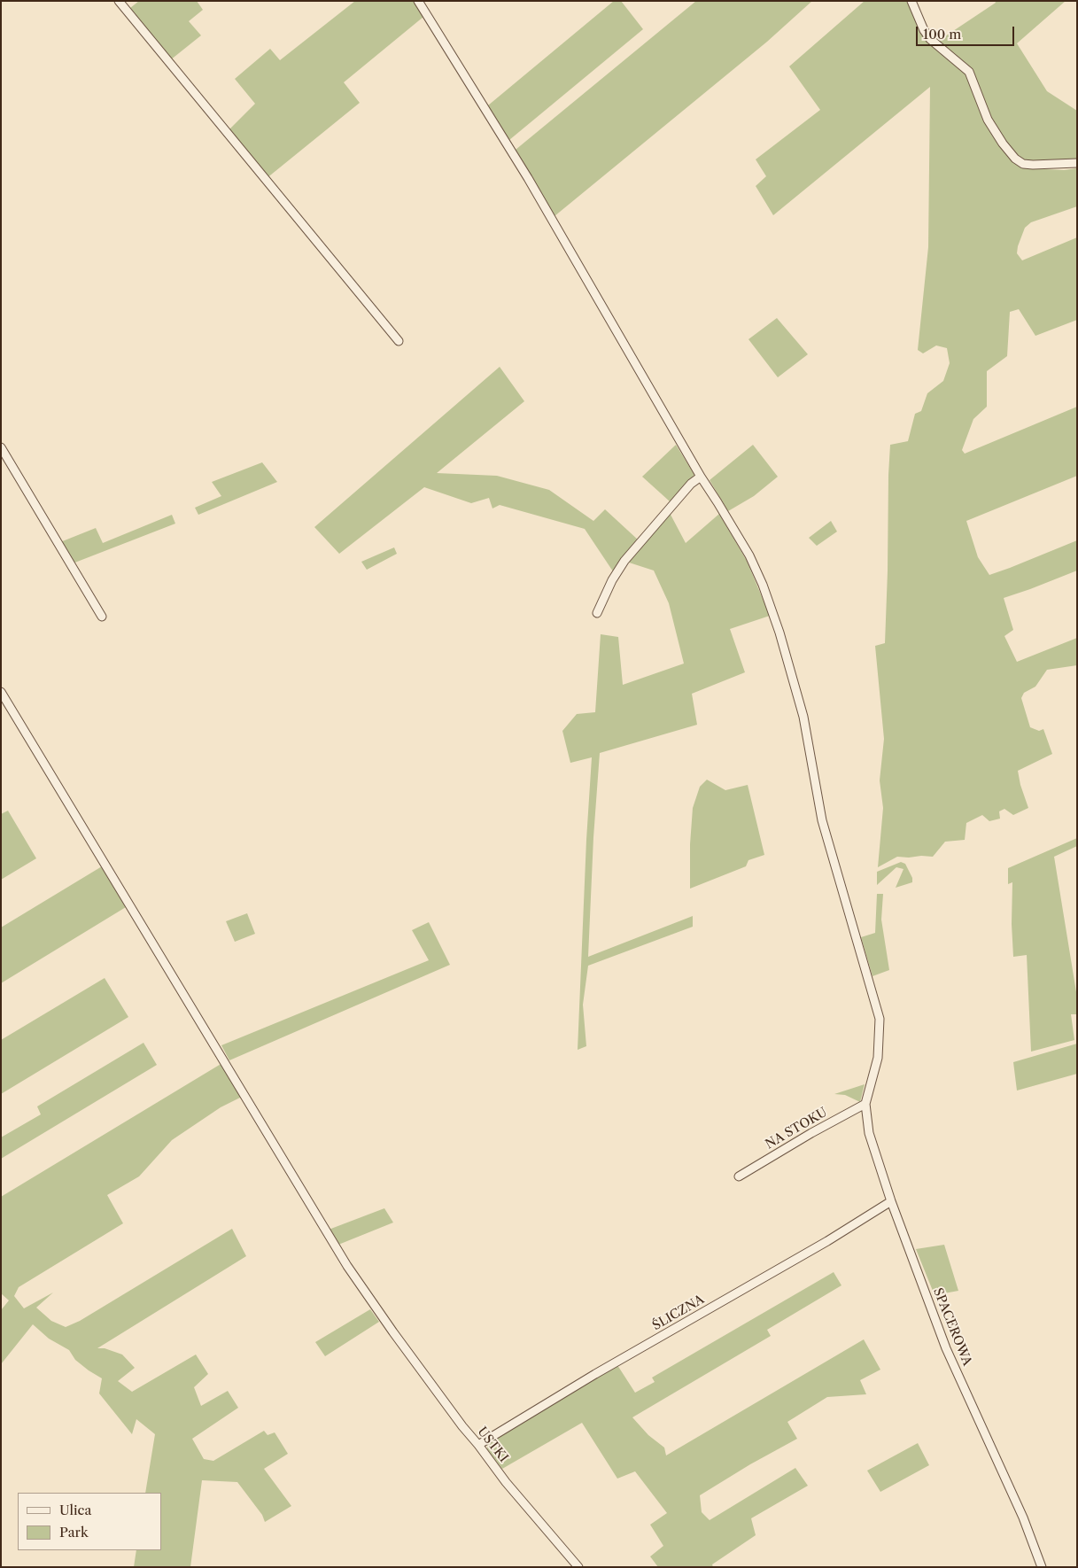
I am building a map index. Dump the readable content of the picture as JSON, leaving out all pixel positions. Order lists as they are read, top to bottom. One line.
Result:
{"streets":{"street":["NA STOKU","ŚLICZNA","SPACEROWA","USTKI"]},"crossings":[["NA STOKU","SPACEROWA"],["ŚLICZNA","SPACEROWA"],["ŚLICZNA","USTKI"]],"legend":["Ulica","Park"],"scale_bar":"100 m"}
